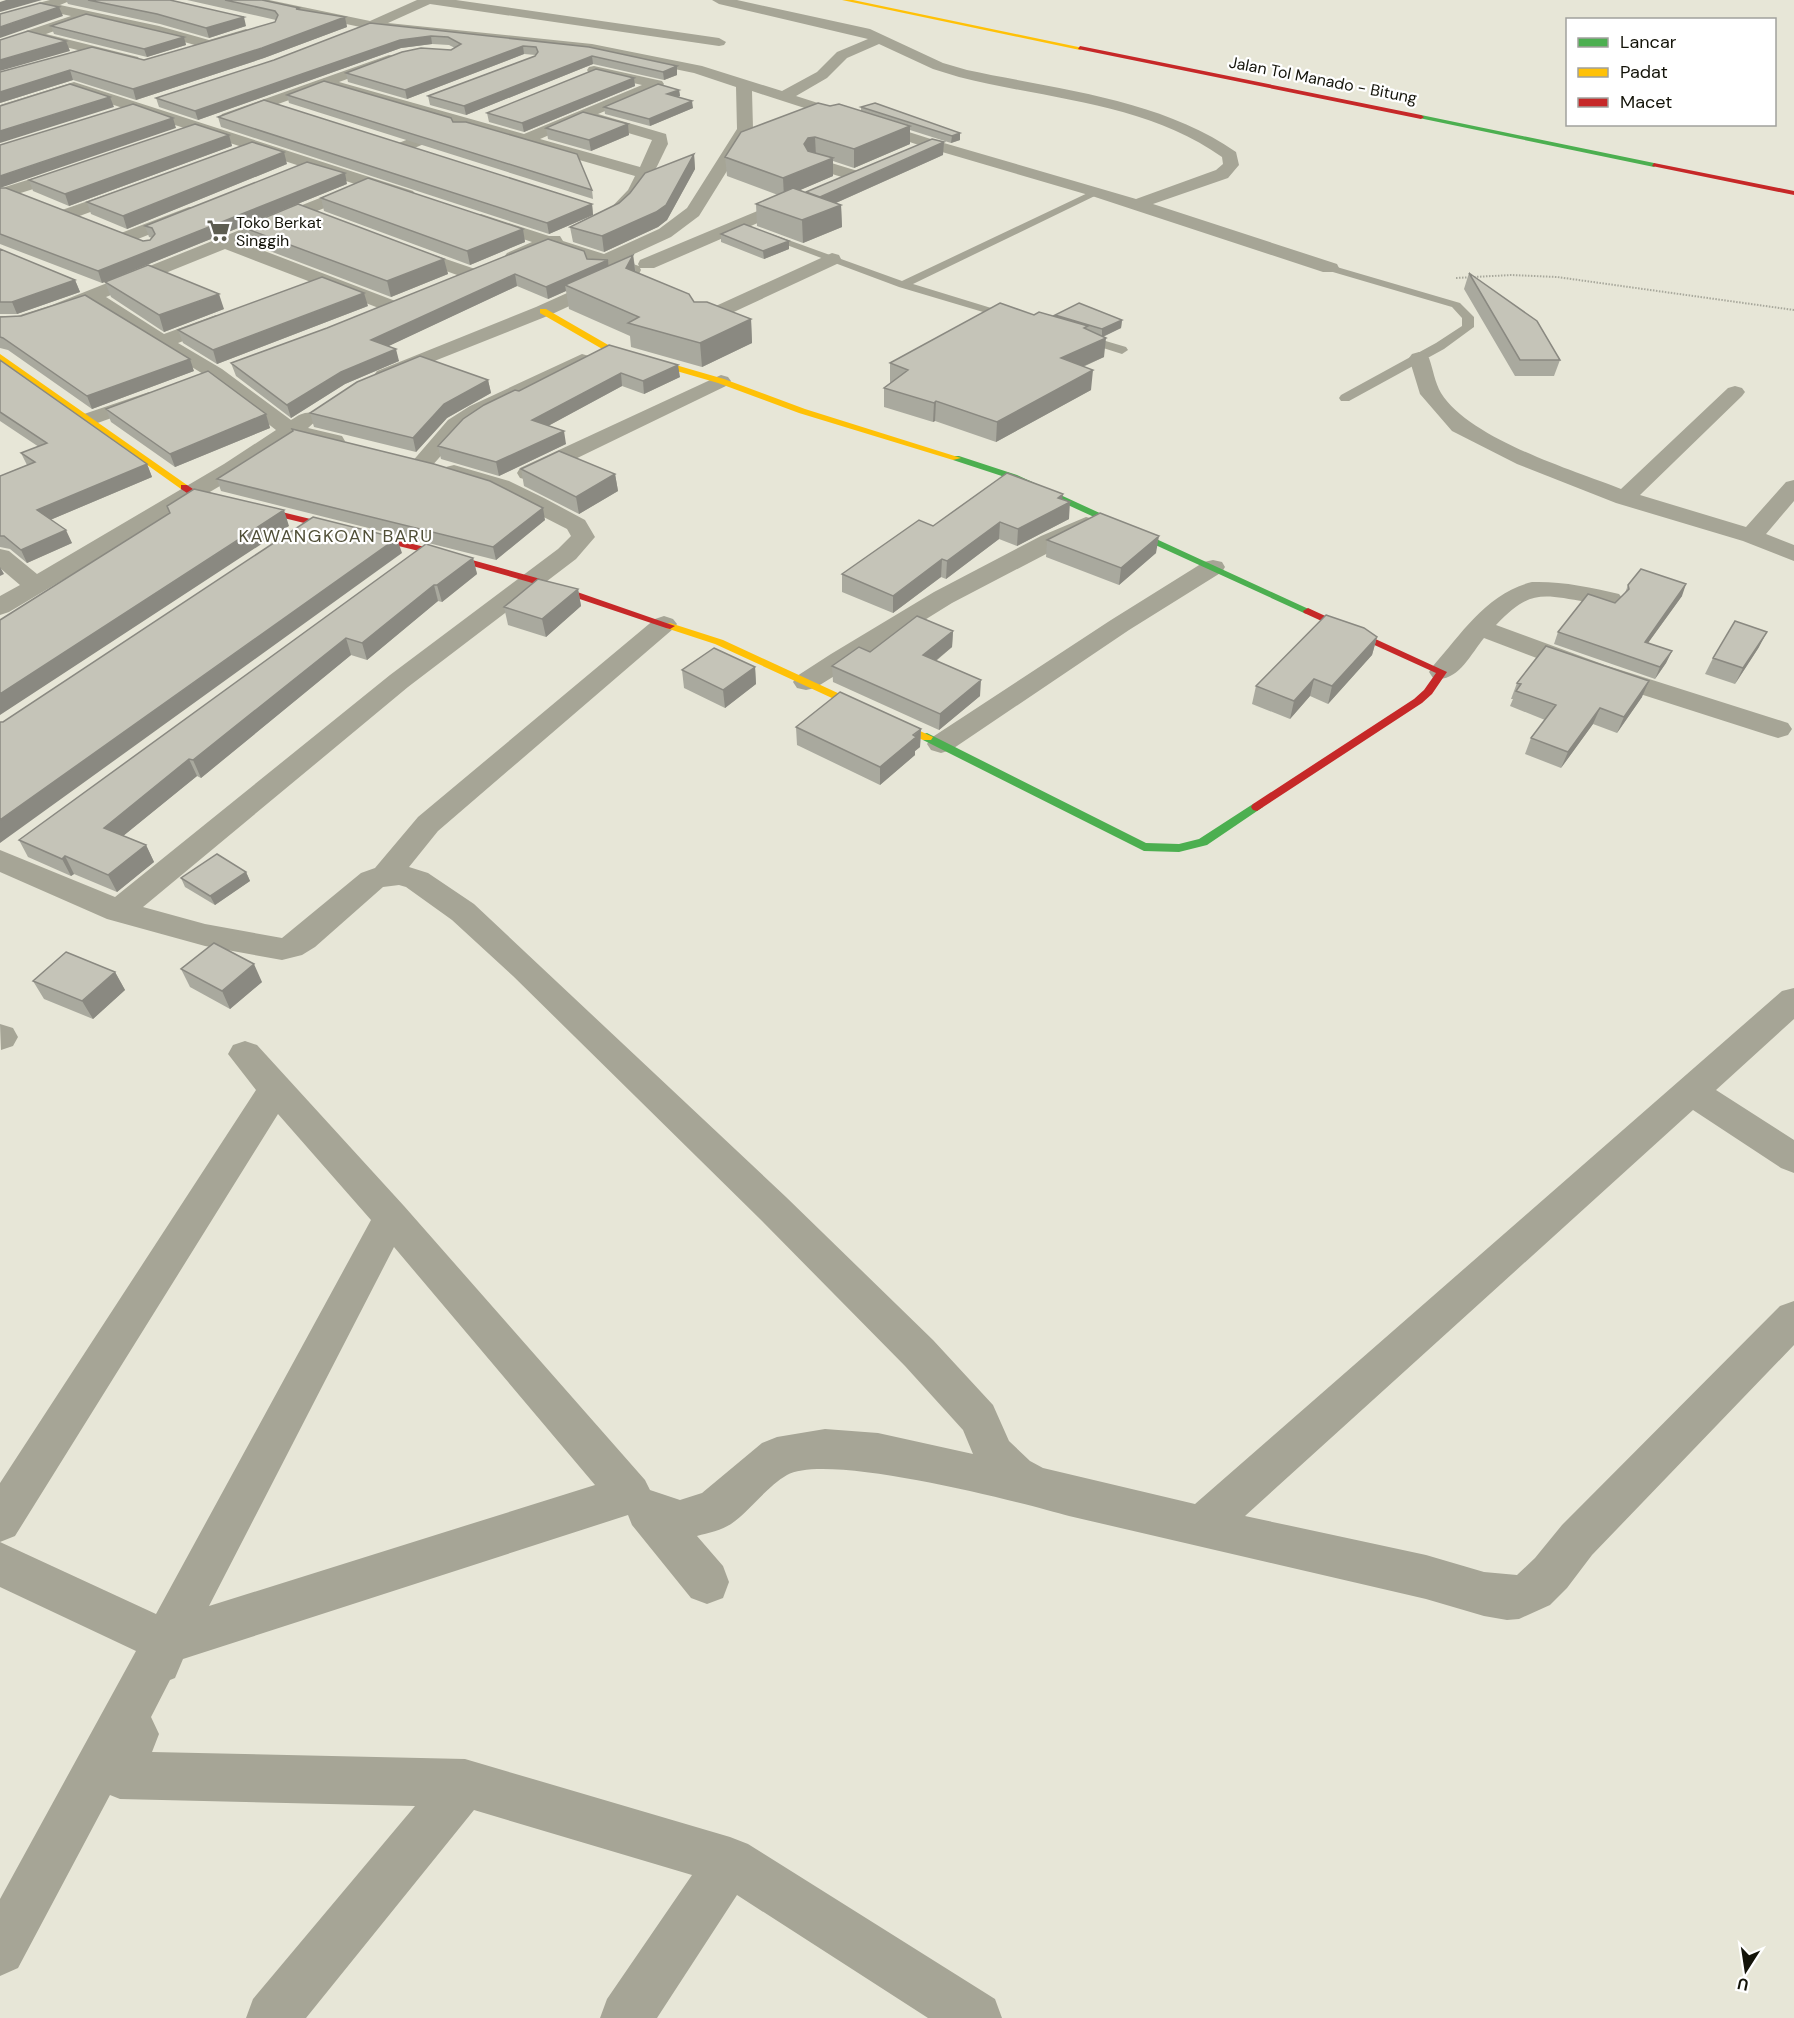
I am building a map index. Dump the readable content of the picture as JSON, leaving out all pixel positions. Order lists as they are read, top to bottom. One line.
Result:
{"streets":{"main road":["Jalan Tol Manado - Bitung"]},"districts":["KAWANGKOAN BARU"],"places":{"supermarket":["Toko Berkat Singgih"]},"legend":["Lancar","Padat","Macet"],"north":"bottom"}
